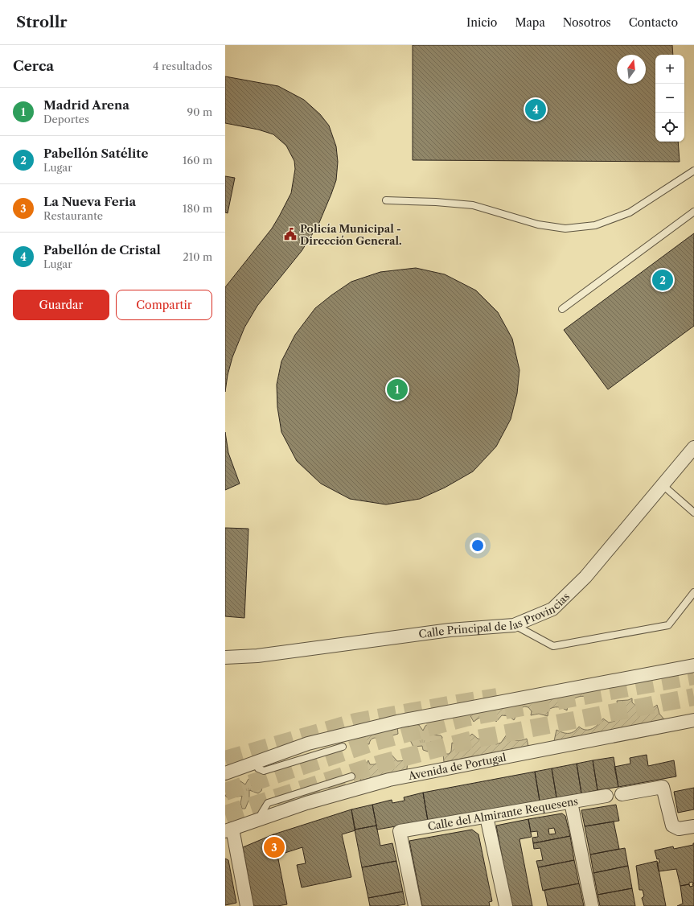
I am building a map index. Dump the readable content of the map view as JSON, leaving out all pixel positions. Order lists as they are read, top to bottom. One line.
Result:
{"streets":{"street":["Calle Principal de las Provincias","Avenida de Portugal","Calle del Almirante Requesens"]},"places":{"public building":["Policía Municipal - Dirección General."]},"north":"top","page":{"header":"Strollr","nav":["Inicio","Mapa","Nosotros","Contacto"],"heading":["Cerca","4 resultados"],"map_buttons":["+","−"],"list":[{"mark":"1","name":"Madrid Arena","note":"Deportes","value":"90 m"},{"mark":"2","name":"Pabellón Satélite","note":"Lugar","value":"160 m"},{"mark":"3","name":"La Nueva Feria","note":"Restaurante","value":"180 m"},{"mark":"4","name":"Pabellón de Cristal","note":"Lugar","value":"210 m"}],"pins":["4","2","1","3"],"buttons":["Guardar","Compartir"]}}
